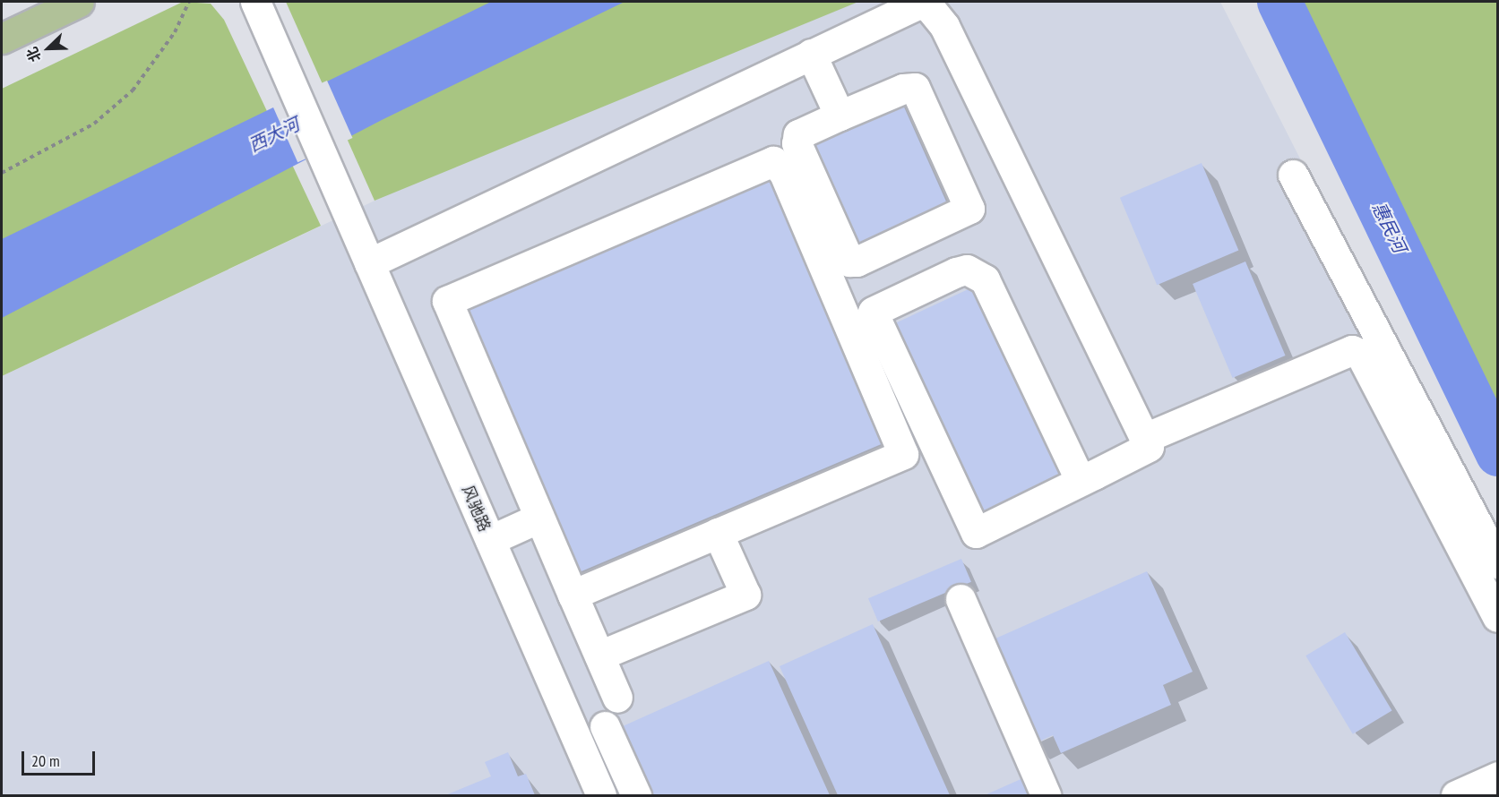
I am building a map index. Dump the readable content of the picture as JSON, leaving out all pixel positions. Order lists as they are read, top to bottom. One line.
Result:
{"streets":{"street":["风驰路"]},"water":["西大河","惠民河"],"scale_bar":"20 m","north":"bottom left"}
